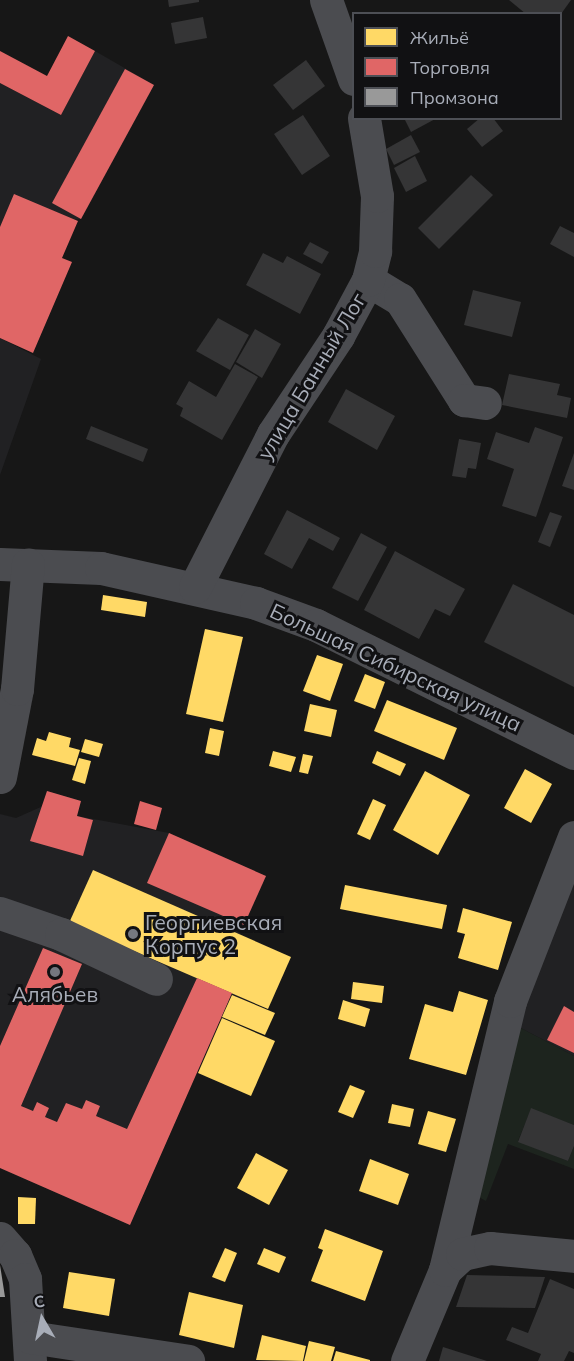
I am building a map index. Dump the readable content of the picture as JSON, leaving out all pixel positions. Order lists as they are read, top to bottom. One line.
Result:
{"streets":{"street":["улица Банный Лог","Большая Сибирская улица"]},"crossings":[["улица Банный Лог","Большая Сибирская улица"]],"places":["Георгиевская Корпус 2","Алябьев"],"legend":["Жильё","Торговля","Промзона"],"north":"top"}
